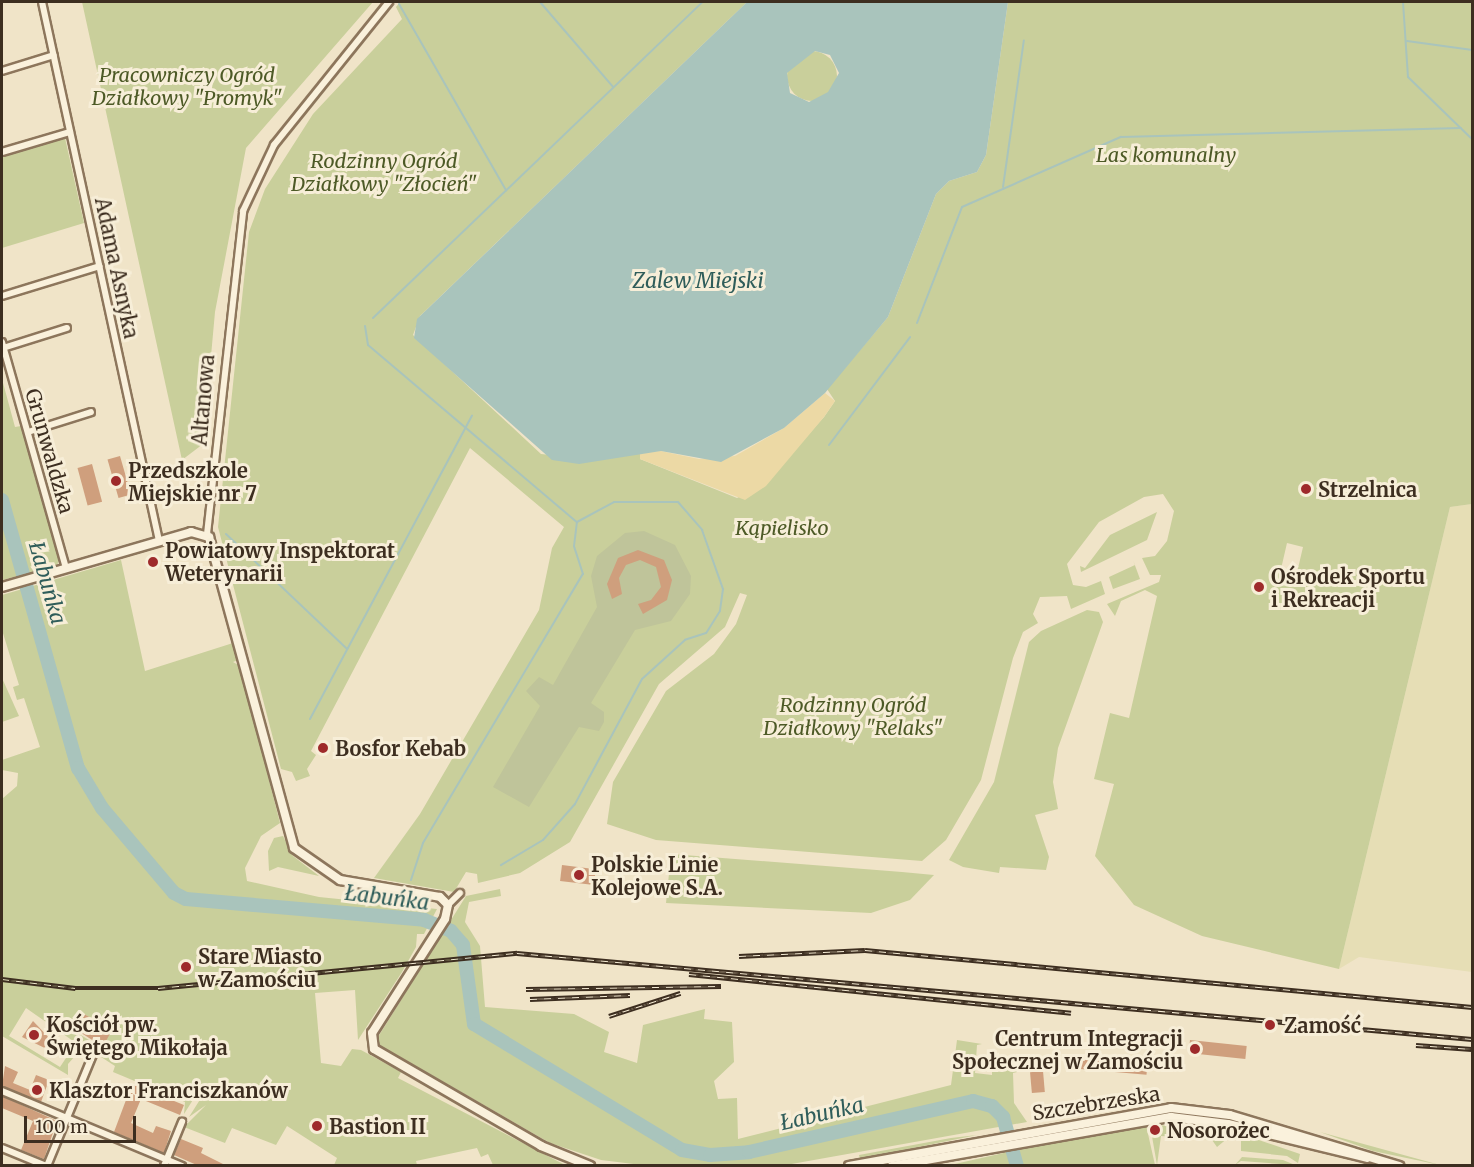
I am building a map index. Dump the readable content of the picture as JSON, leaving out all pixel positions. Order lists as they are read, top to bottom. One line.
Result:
{"streets":{"street":["Adama Asnyka","Altanowa","Grunwaldzka","Szczebrzeska"]},"water":["Zalew Miejski","Łabuńka"],"parks":["Pracowniczy Ogród Działkowy \"Promyk\"","Las komunalny","Rodzinny Ogród Działkowy \"Złocień\"","Kąpielisko","Rodzinny Ogród Działkowy \"Relaks\""],"places":["Przedszkole Miejskie nr 7","Strzelnica","Powiatowy Inspektorat Weterynarii","Ośrodek Sportu i Rekreacji","Bosfor Kebab","Polskie Linie Kolejowe S.A.","Stare Miasto w Zamościu","Zamość","Kościół pw. Świętego Mikołaja","Centrum Integracji Społecznej w Zamościu","Klasztor Franciszkanów","Bastion II","Nosorożec"],"scale_bar":"100 m"}
